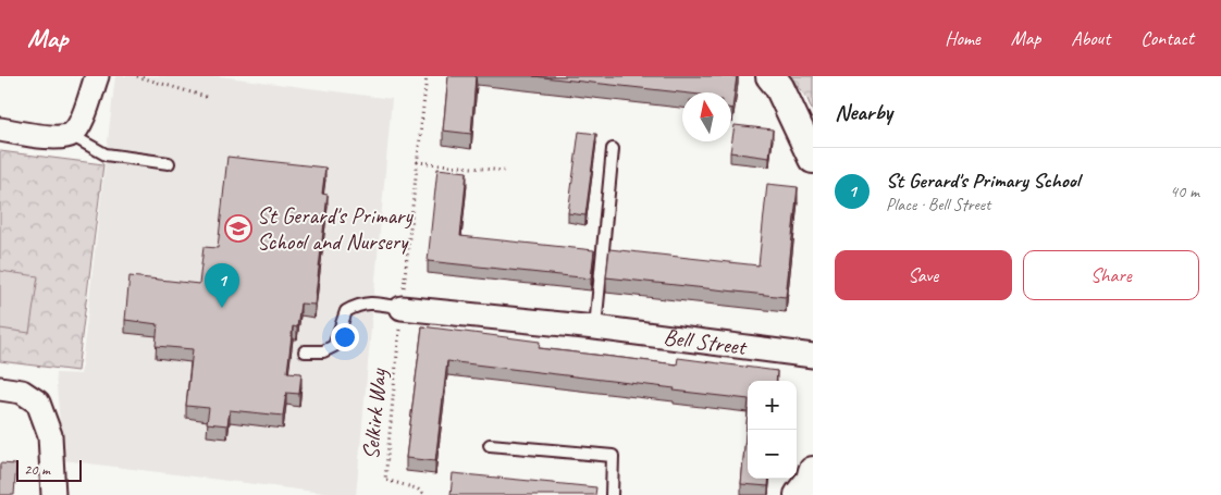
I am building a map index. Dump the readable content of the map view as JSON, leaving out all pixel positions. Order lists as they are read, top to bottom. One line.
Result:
{"streets":{"street":["Bell Street"],"path":["Selkirk Way"]},"crossings":[["Bell Street","Selkirk Way"]],"places":{"school or university":["St Gerard's Primary School and Nursery"]},"scale_bar":"20 m","north":"top","page":{"header":"Map","nav":["Home","Map","About","Contact"],"heading":"Nearby","list":[{"mark":"1","name":"St Gerard's Primary School","note":"Place · Bell Street","value":"40 m"}],"buttons":["Save","Share"],"pins":"1","map_buttons":["+","−"],"scale":"20 m"}}
